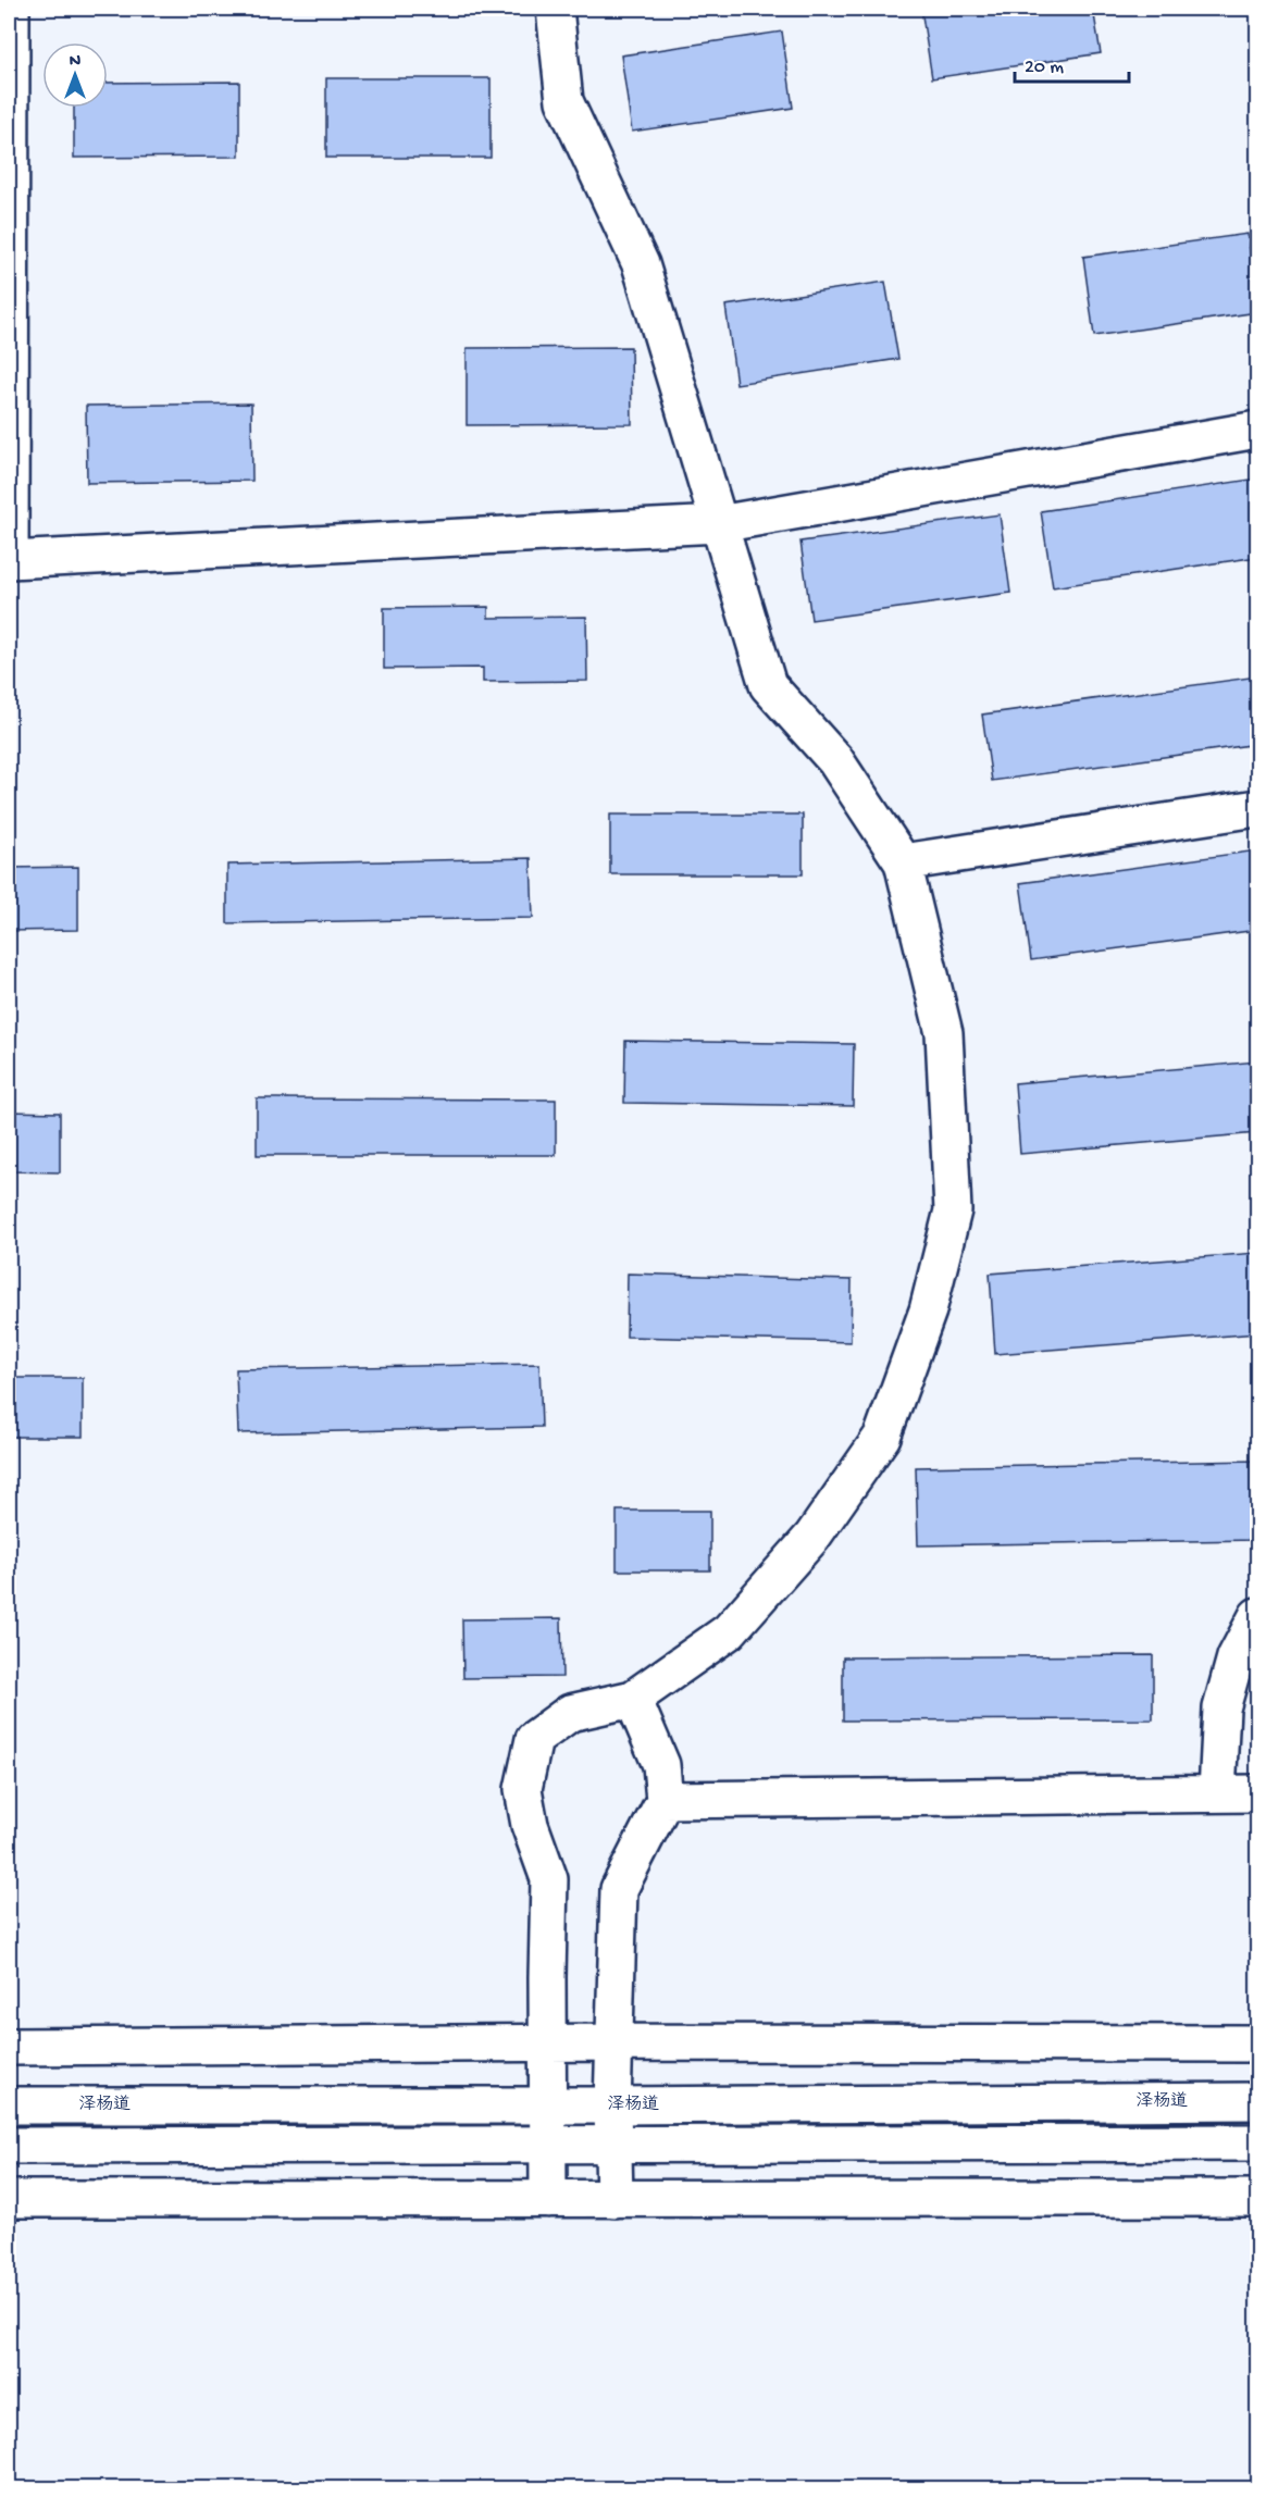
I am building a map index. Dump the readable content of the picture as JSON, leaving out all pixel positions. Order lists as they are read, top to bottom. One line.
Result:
{"streets":{"street":["泽杨道"]},"scale_bar":"20 m","north":"top"}
